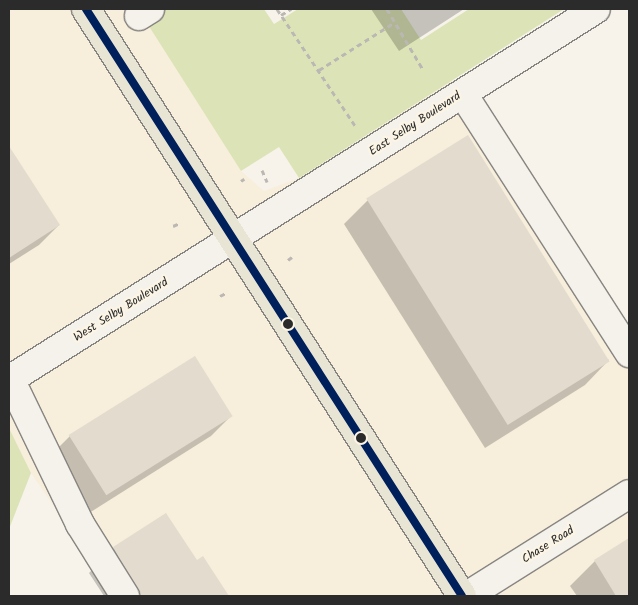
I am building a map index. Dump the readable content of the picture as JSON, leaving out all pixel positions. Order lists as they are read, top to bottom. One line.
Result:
{"streets":{"street":["East Selby Boulevard","West Selby Boulevard","Chase Road"]},"crossings":[["East Selby Boulevard","West Selby Boulevard"]]}
